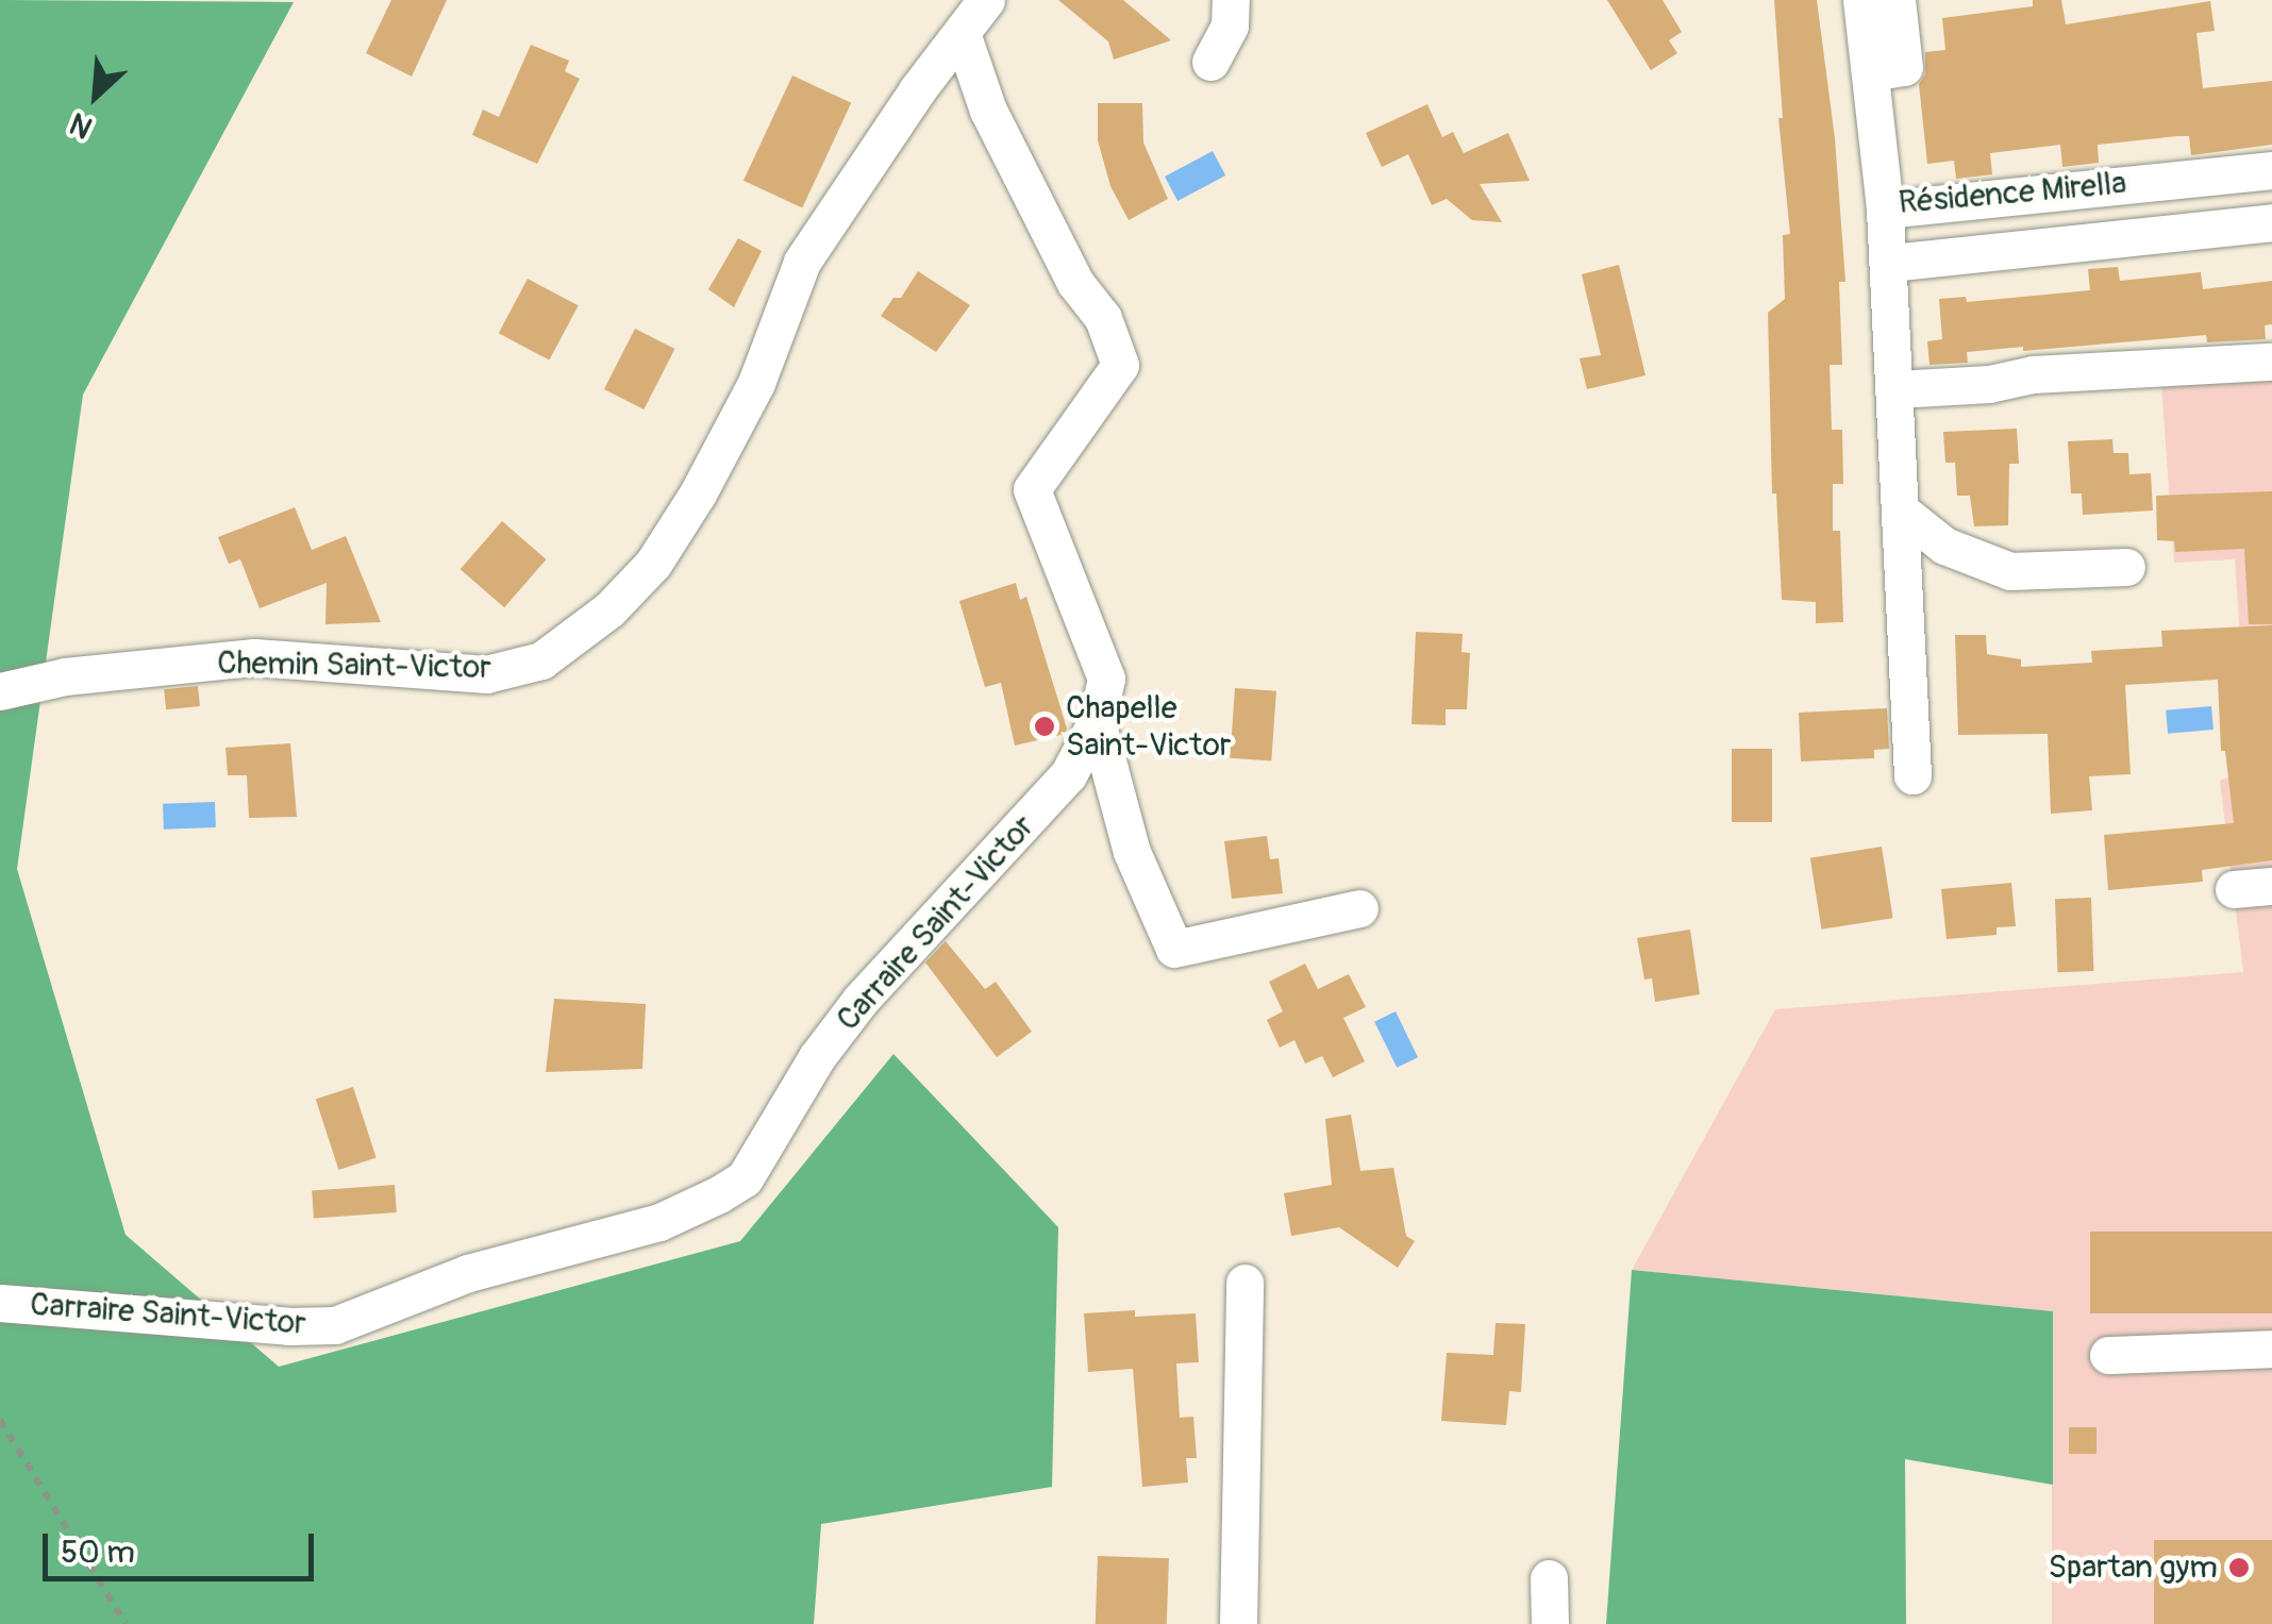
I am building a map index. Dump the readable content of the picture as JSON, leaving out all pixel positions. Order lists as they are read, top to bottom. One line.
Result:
{"streets":{"street":["Résidence Mirella","Chemin Saint-Victor","Carraire Saint-Victor"]},"crossings":[["Chemin Saint-Victor","Carraire Saint-Victor"]],"places":["Chapelle Saint-Victor","Spartan gym"],"scale_bar":"50 m","north":"bottom left"}
